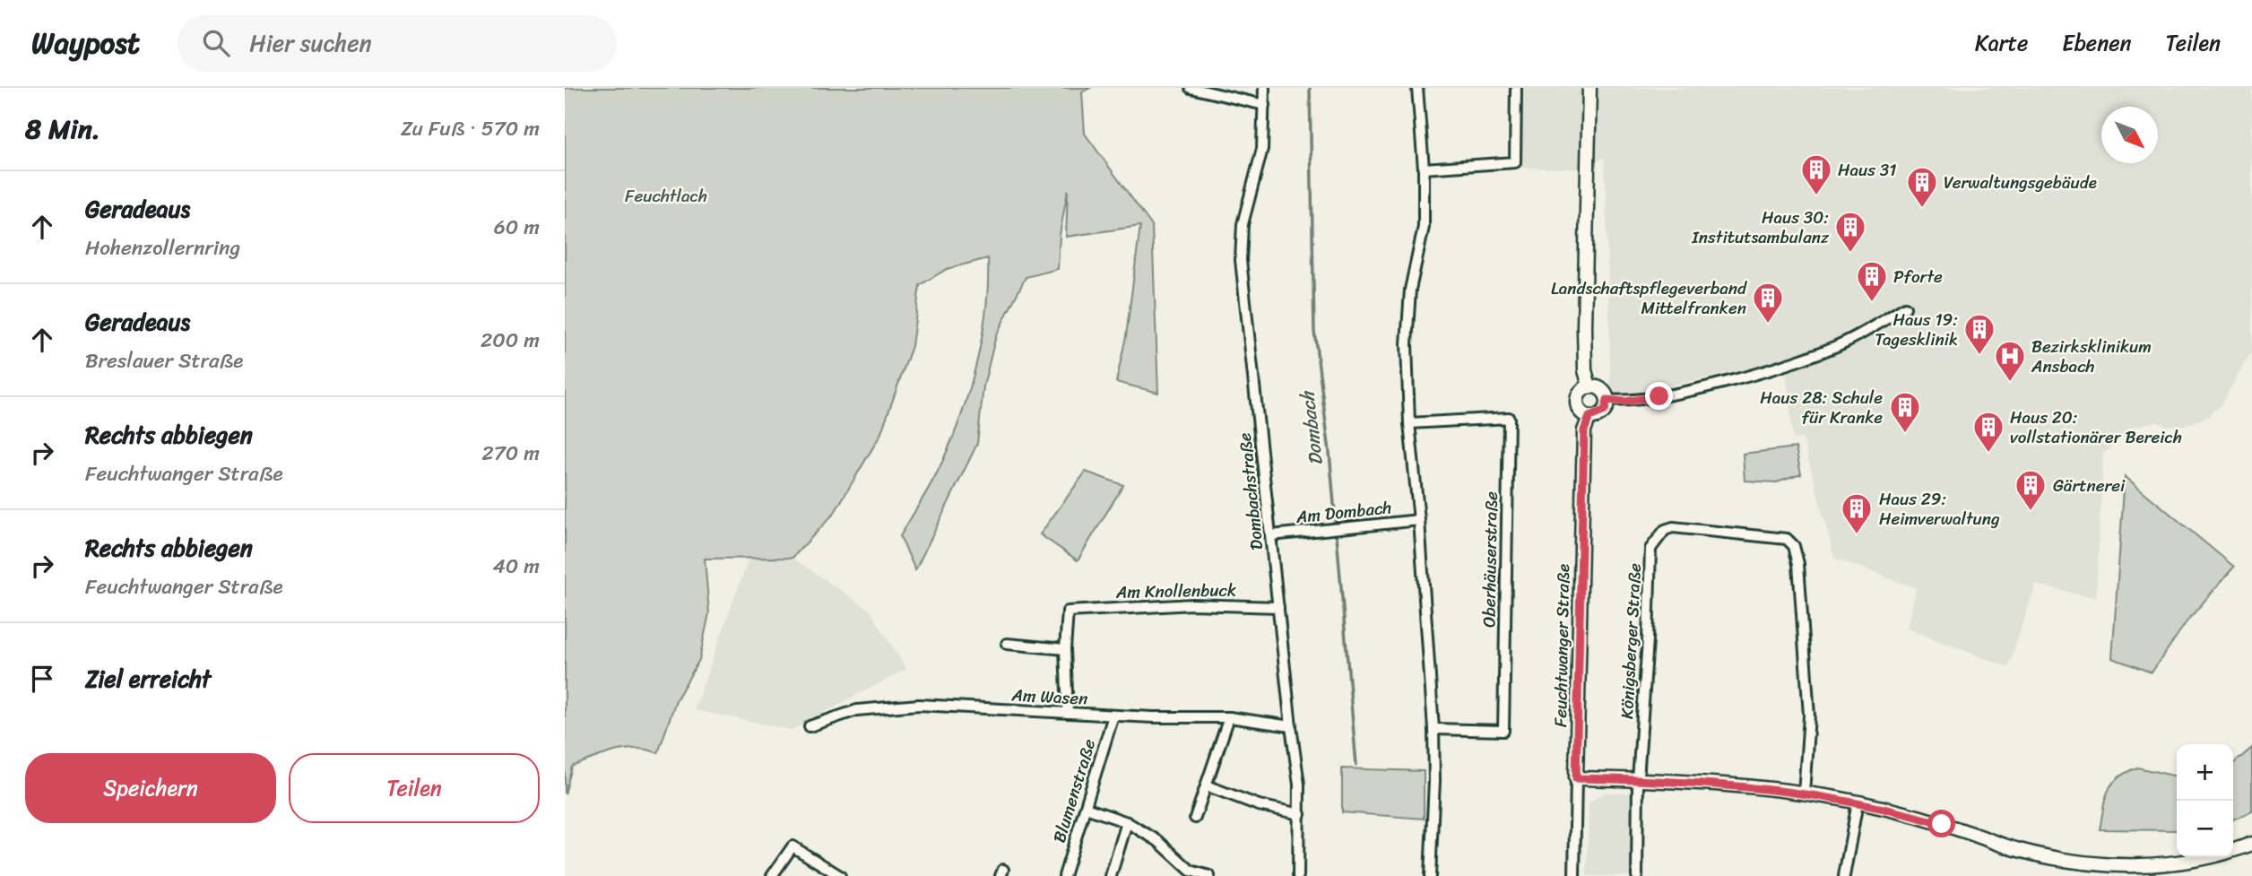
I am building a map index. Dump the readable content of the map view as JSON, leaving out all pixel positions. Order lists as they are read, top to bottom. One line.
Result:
{"streets":{"main road":["Feuchtwanger Straße"],"street":["Dombachstraße","Am Dombach","Oberhäuserstraße","Am Knollenbuck","Königsberger Straße","Am Wasen","Blumenstraße"]},"crossings":[["Dombachstraße","Am Dombach"],["Dombachstraße","Am Knollenbuck"],["Dombachstraße","Am Wasen"],["Am Wasen","Blumenstraße"]],"water":["Dombach"],"parks":["Feuchtlach"],"places":{"building":["Haus 31","Verwaltungsgebäude","Haus 30: Institutsambulanz","Pforte","Landschaftspflegeverband Mittelfranken","Haus 19: Tagesklinik","Haus 28: Schule für Kranke","Haus 20: vollstationärer Bereich","Gärtnerei","Haus 29: Heimverwaltung"],"hospital":["Bezirksklinikum Ansbach"]},"north":"bottom right","page":{"header":"Waypost","search":"Hier suchen","nav":["Karte","Ebenen","Teilen"],"heading":["8 Min.","Zu Fuß · 570 m"],"list":[["Geradeaus","Hohenzollernring","60 m"],["Geradeaus","Breslauer Straße","200 m"],["Rechts abbiegen","Feuchtwanger Straße","270 m"],["Rechts abbiegen","Feuchtwanger Straße","40 m"],"Ziel erreicht"],"buttons":["Speichern","Teilen"],"map_buttons":["+","−"]}}
